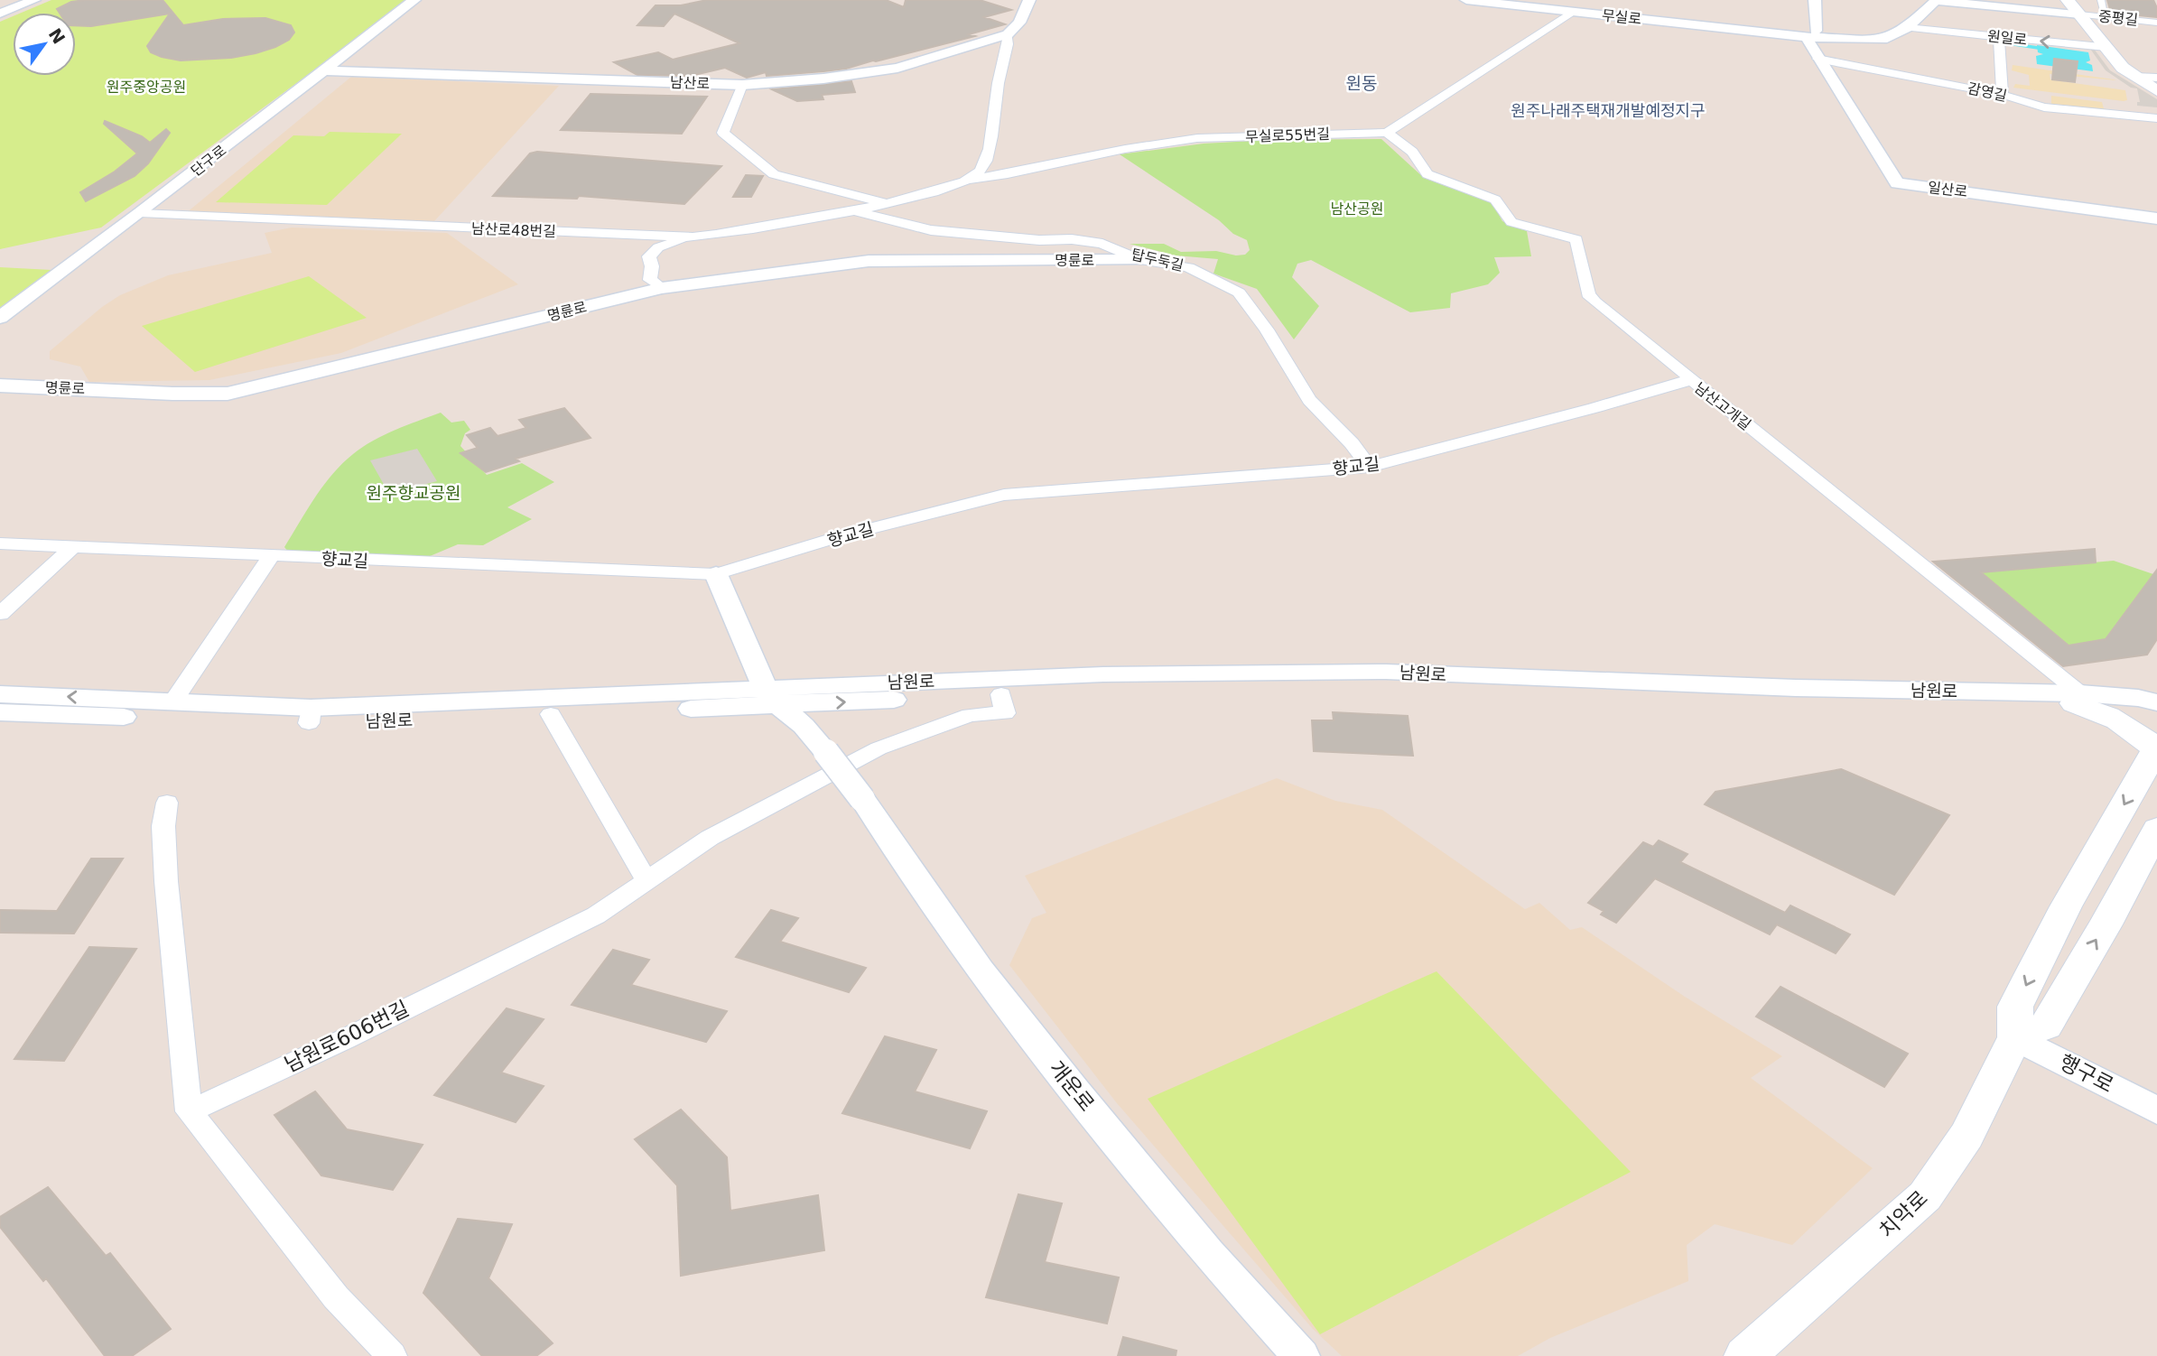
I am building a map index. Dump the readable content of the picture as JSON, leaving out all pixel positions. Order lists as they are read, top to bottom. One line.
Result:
{"streets":{"main road":["치악로"],"street":["무실로","중평길","원일로","남산로","감영길","무실로55번길","단구로","일산로","남산로48번길","명륜로","탑두둑길","남산고개길","향교길","남원로","남원로606번길","행구로","개운로"]},"crossings":[["무실로","원일로"],["무실로","감영길"],["무실로","일산로"],["남산로","단구로"],["감영길","일산로"],["무실로55번길","남산로48번길"],["무실로55번길","남산고개길"],["단구로","남산로48번길"],["남산로48번길","탑두둑길"],["명륜로","탑두둑길"],["탑두둑길","향교길"],["남산고개길","향교길"],["남산고개길","남원로"],["남원로","개운로"],["행구로","치악로"]],"districts":["원동","원주나래주택재개발예정지구"],"parks":["원주중앙공원","남산공원","원주향교공원"],"north":"top right"}
